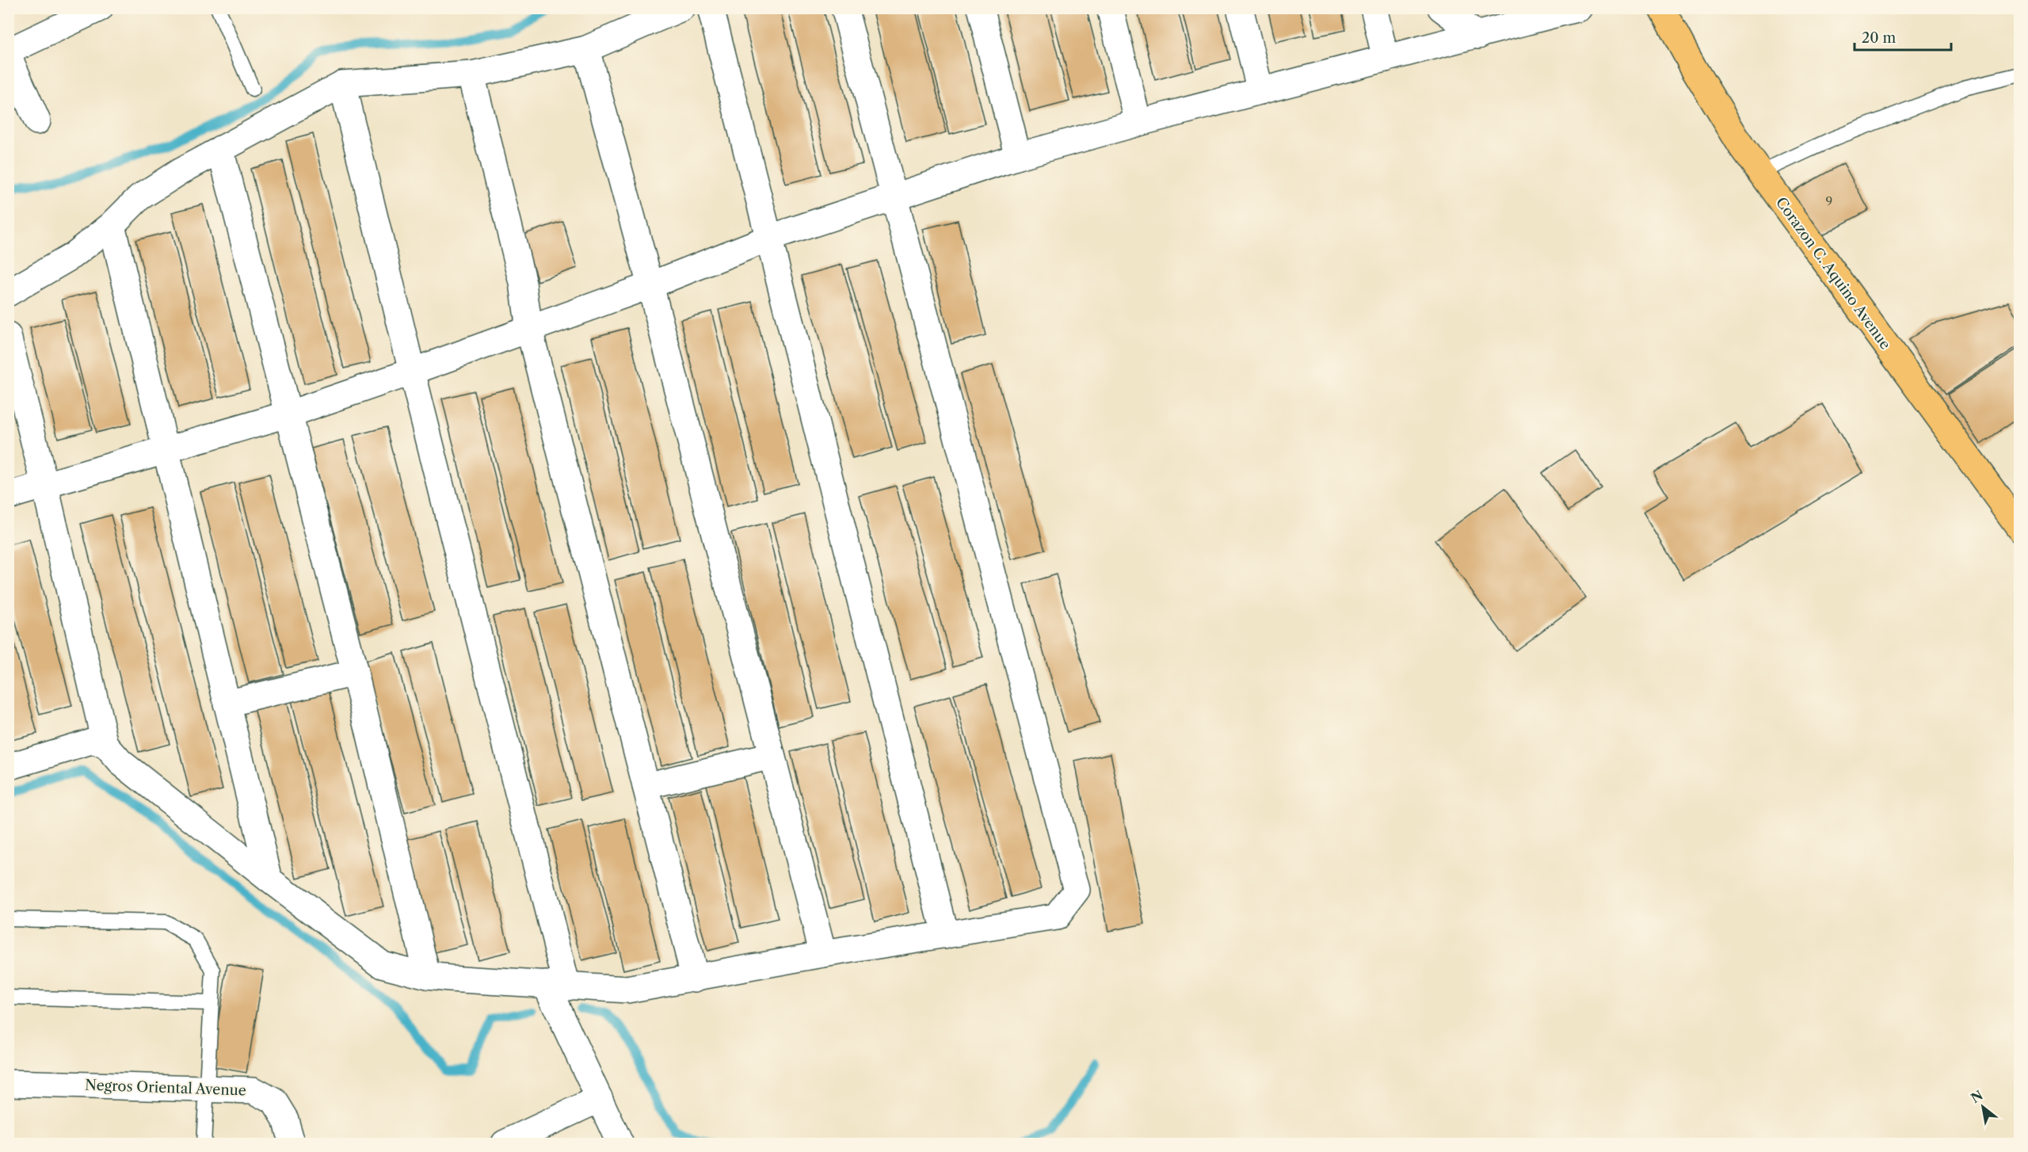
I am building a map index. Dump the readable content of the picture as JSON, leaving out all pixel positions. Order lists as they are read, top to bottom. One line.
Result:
{"streets":{"main road":["Corazon C. Aquino Avenue"],"street":["Negros Oriental Avenue"]},"house_numbers":["9"],"scale_bar":"20 m","north":"top left"}
